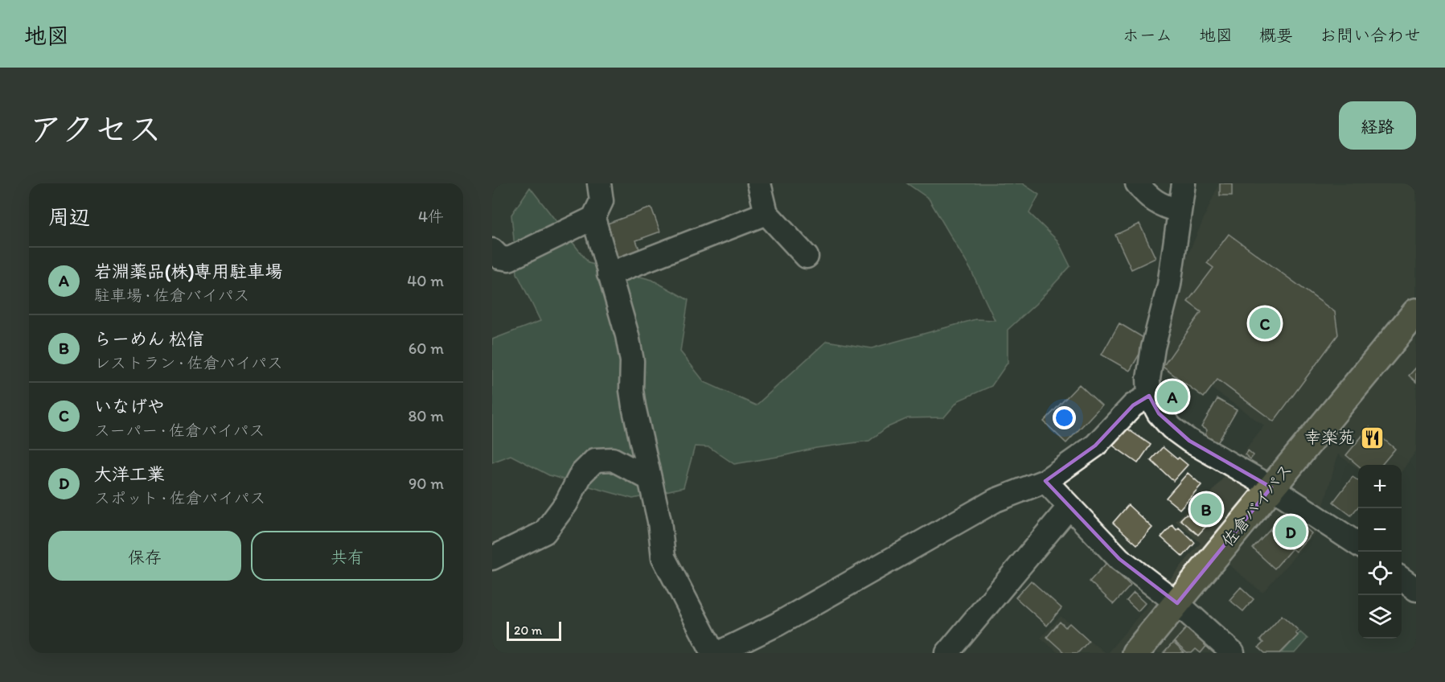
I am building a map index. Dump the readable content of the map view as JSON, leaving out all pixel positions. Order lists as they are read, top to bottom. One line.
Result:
{"streets":{"highway":["佐倉バイパス"]},"places":{"restaurant":["幸楽苑"]},"scale_bar":"20 m","page":{"header":"地図","nav":["ホーム","地図","概要","お問い合わせ"],"title":"アクセス","buttons":["経路",["保存","共有"]],"heading":["周辺","4件"],"list":[{"mark":"A","name":"岩淵薬品(株)専用駐車場","note":"駐車場 · 佐倉バイパス","value":"40 m"},{"mark":"B","name":"らーめん 松信","note":"レストラン · 佐倉バイパス","value":"60 m"},{"mark":"C","name":"いなげや","note":"スーパー · 佐倉バイパス","value":"80 m"},{"mark":"D","name":"大洋工業","note":"スポット · 佐倉バイパス","value":"90 m"}],"pins":["C","A","B","D"],"map_buttons":["+","−"],"scale":"20 m"}}
